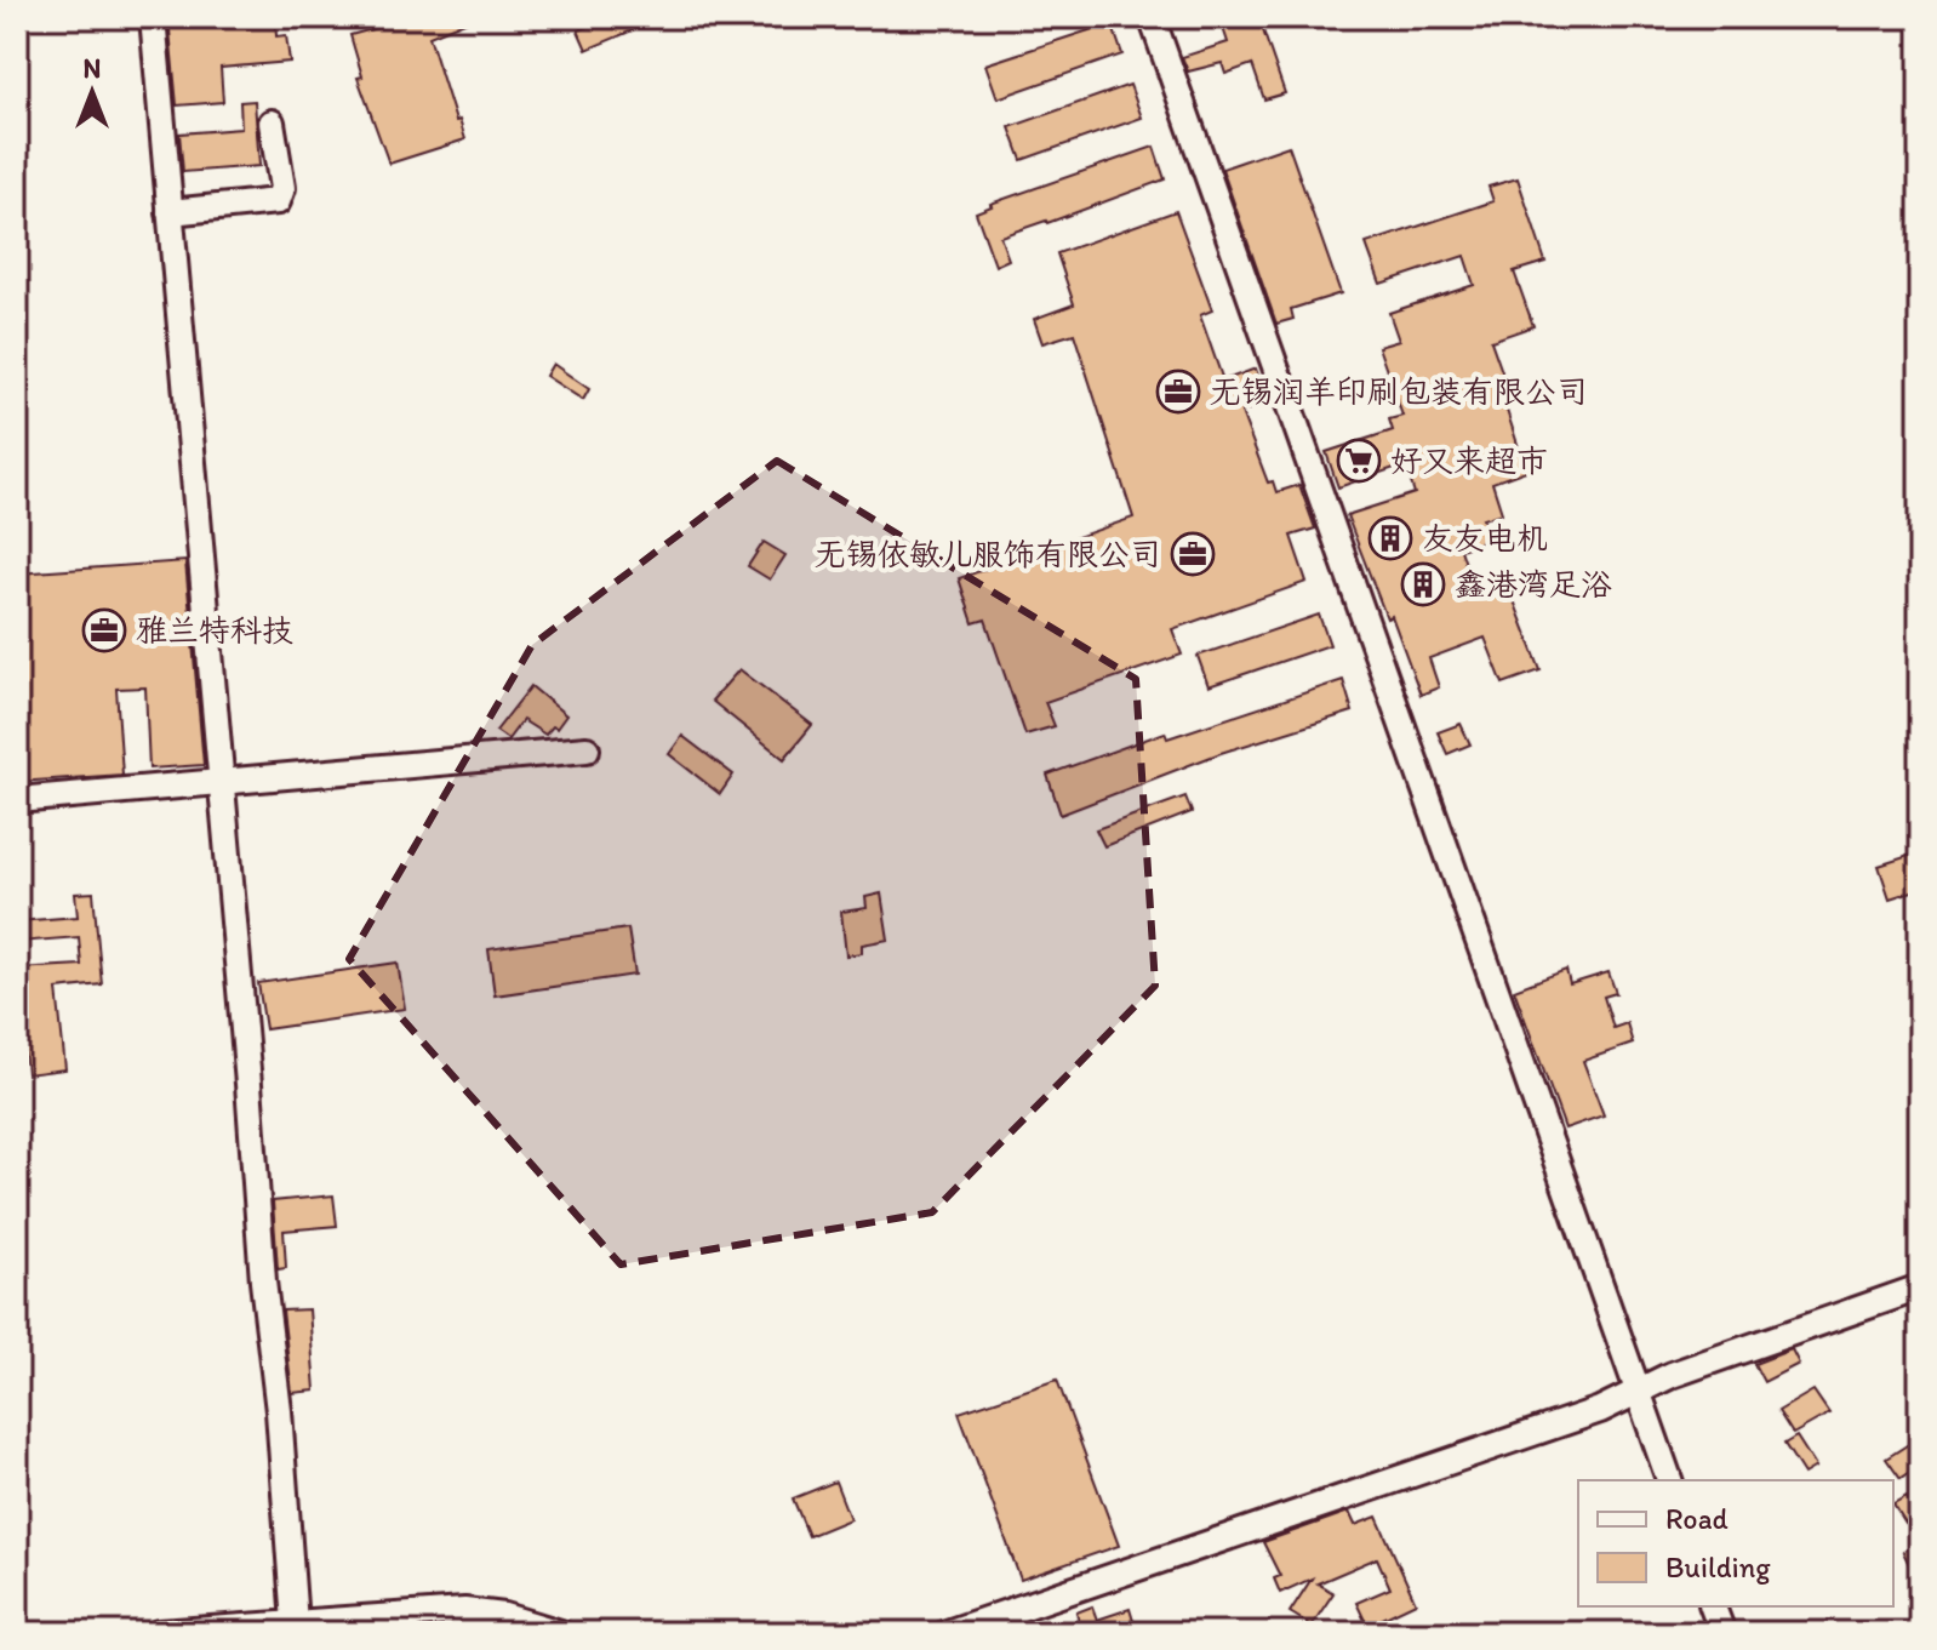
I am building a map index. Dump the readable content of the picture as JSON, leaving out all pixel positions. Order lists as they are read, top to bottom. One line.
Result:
{"places":{"office":["无锡润羊印刷包装有限公司","无锡依敏儿服饰有限公司","雅兰特科技"],"supermarket":["好又来超市"],"building":["友友电机","鑫港湾足浴"]},"legend":["Road","Building"],"north":"top"}
